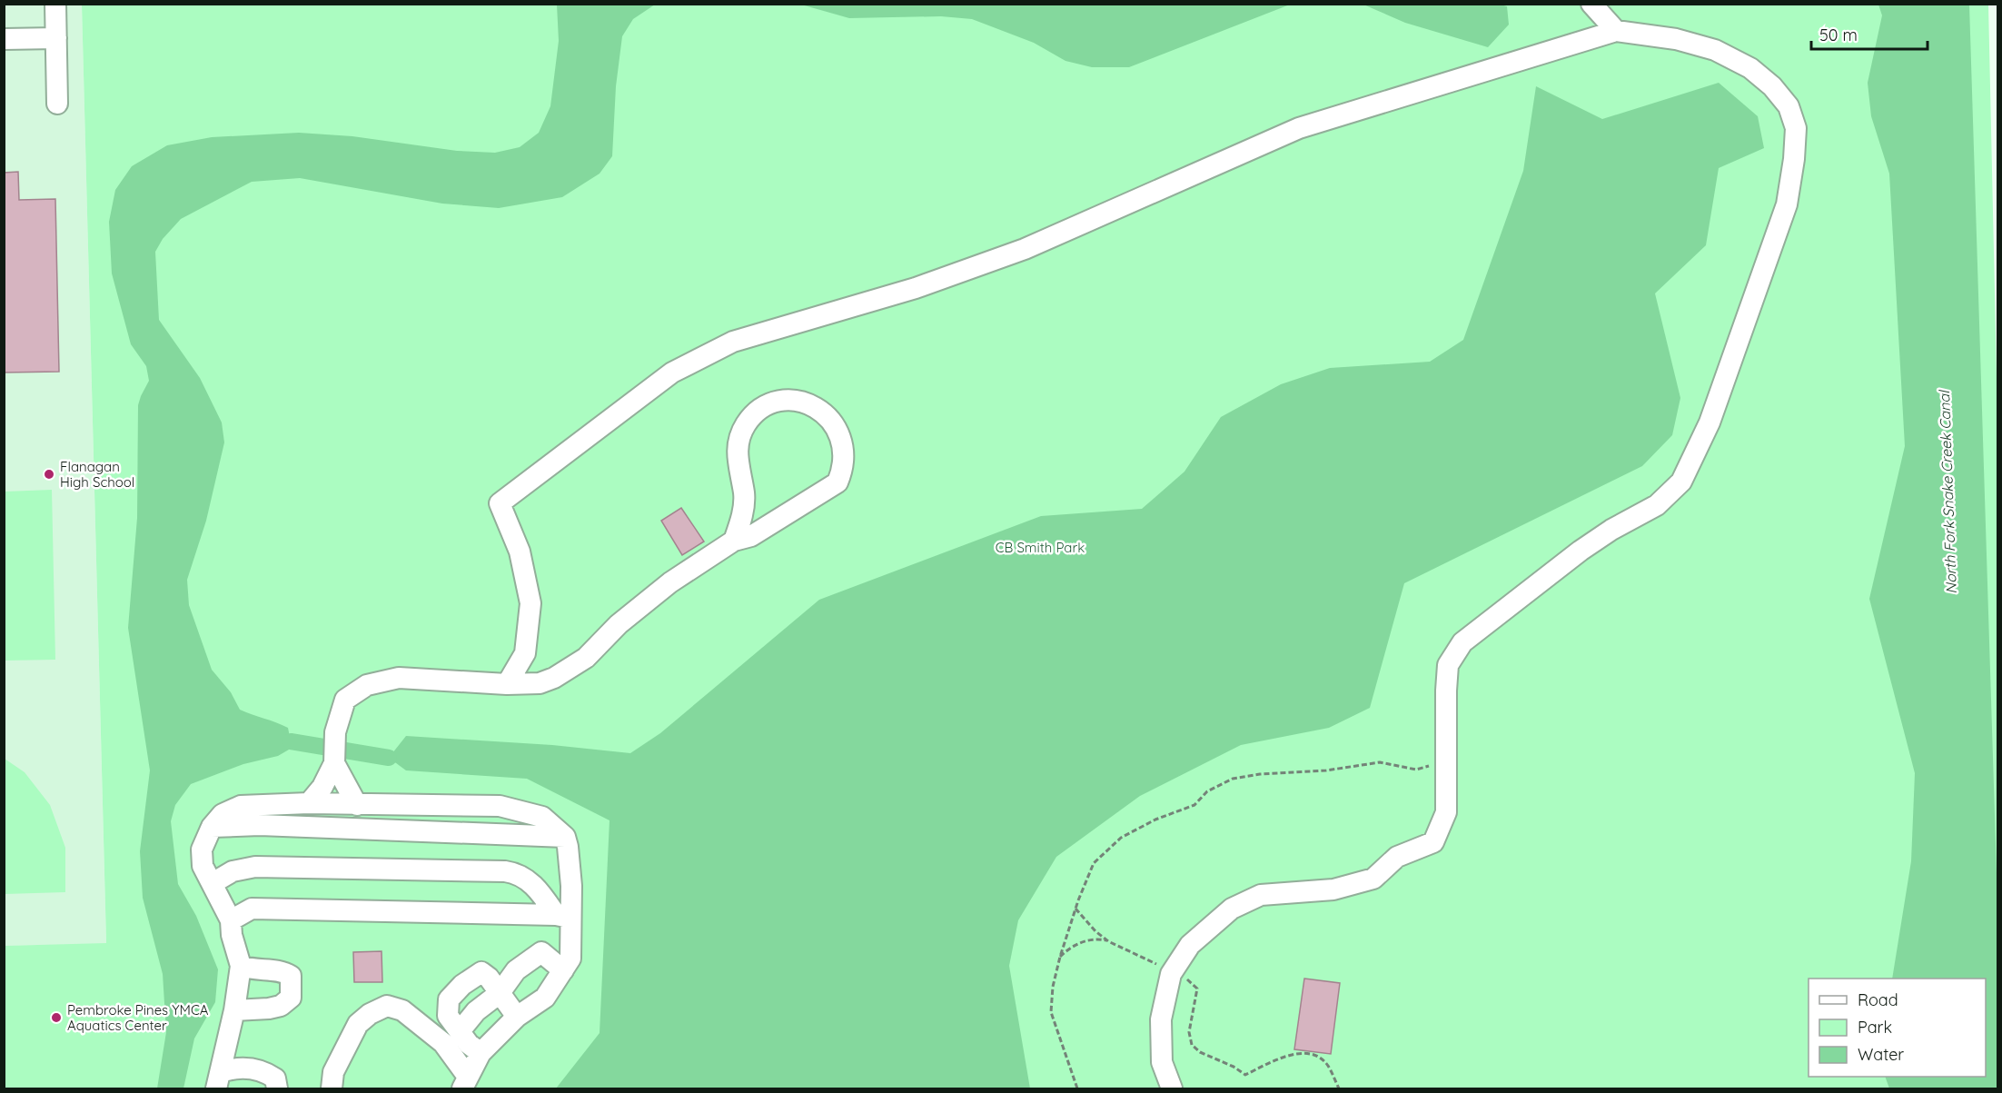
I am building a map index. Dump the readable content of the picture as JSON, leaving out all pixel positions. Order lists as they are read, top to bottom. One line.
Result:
{"water":["North Fork Snake Creek Canal"],"parks":["CB Smith Park"],"places":["Flanagan High School","Pembroke Pines YMCA Aquatics Center"],"legend":["Road","Park","Water"],"scale_bar":"50 m"}
